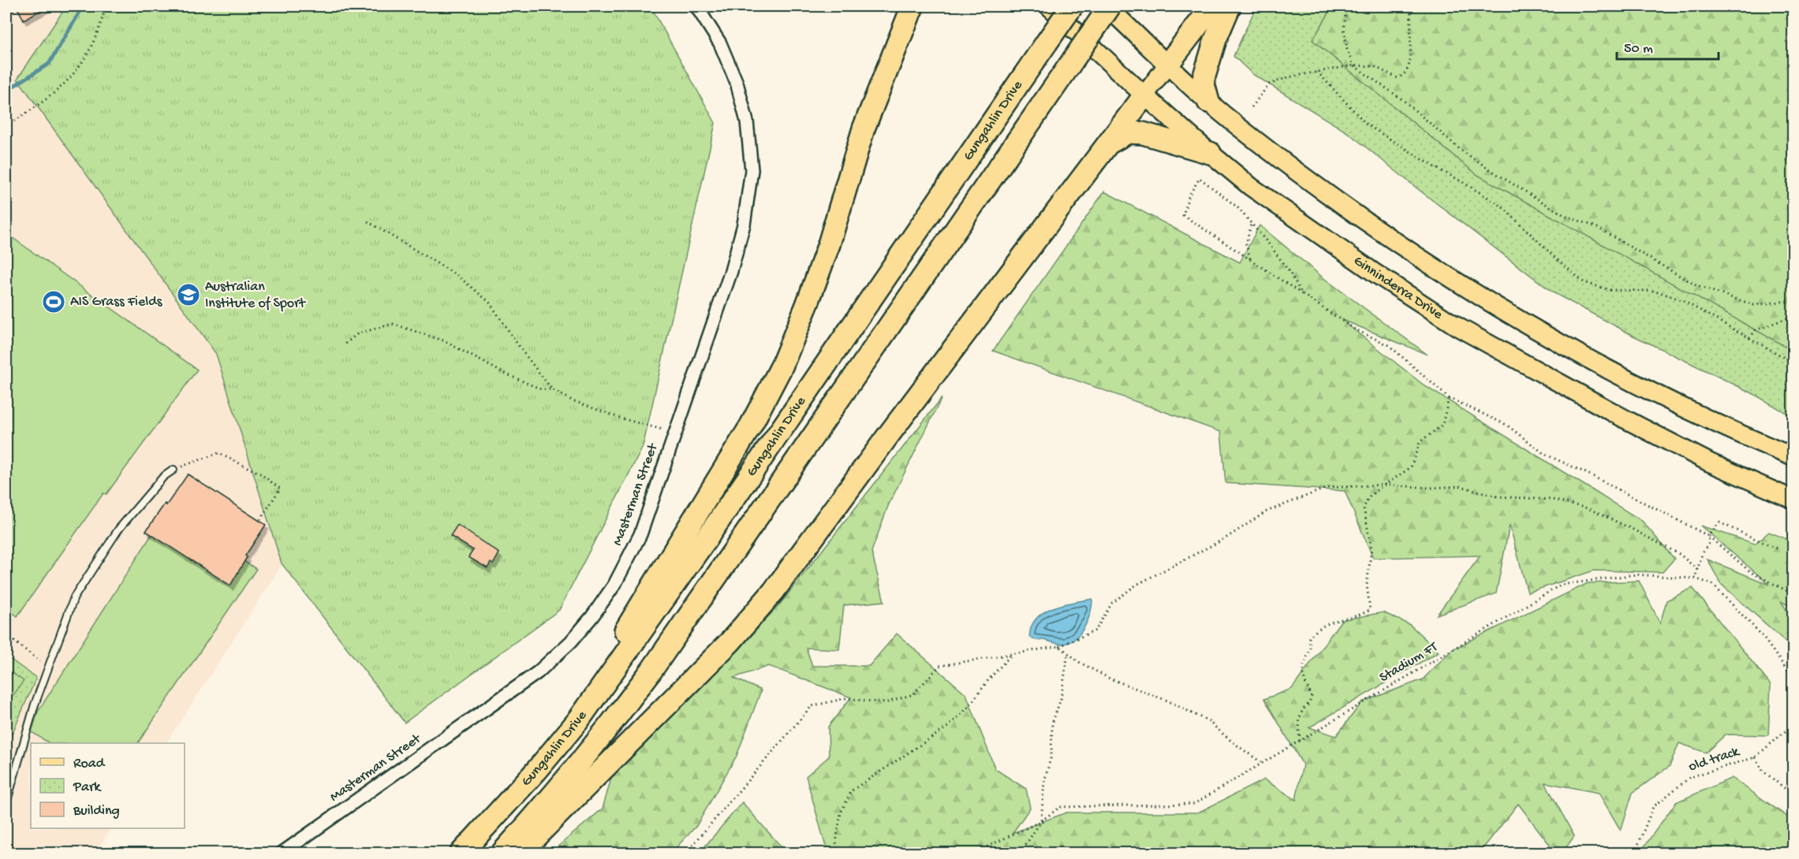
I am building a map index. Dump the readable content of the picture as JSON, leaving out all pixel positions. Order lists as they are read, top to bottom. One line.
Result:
{"streets":{"highway":["Gungahlin Drive"],"main road":["Ginninderra Drive"],"street":["Masterman Street"],"path":["Stadium FT","old track"]},"places":{"school or university":["Australian Institute of Sport"],"sports":["AIS Grass Fields"]},"legend":["Road","Park","Building"],"scale_bar":"50 m"}
